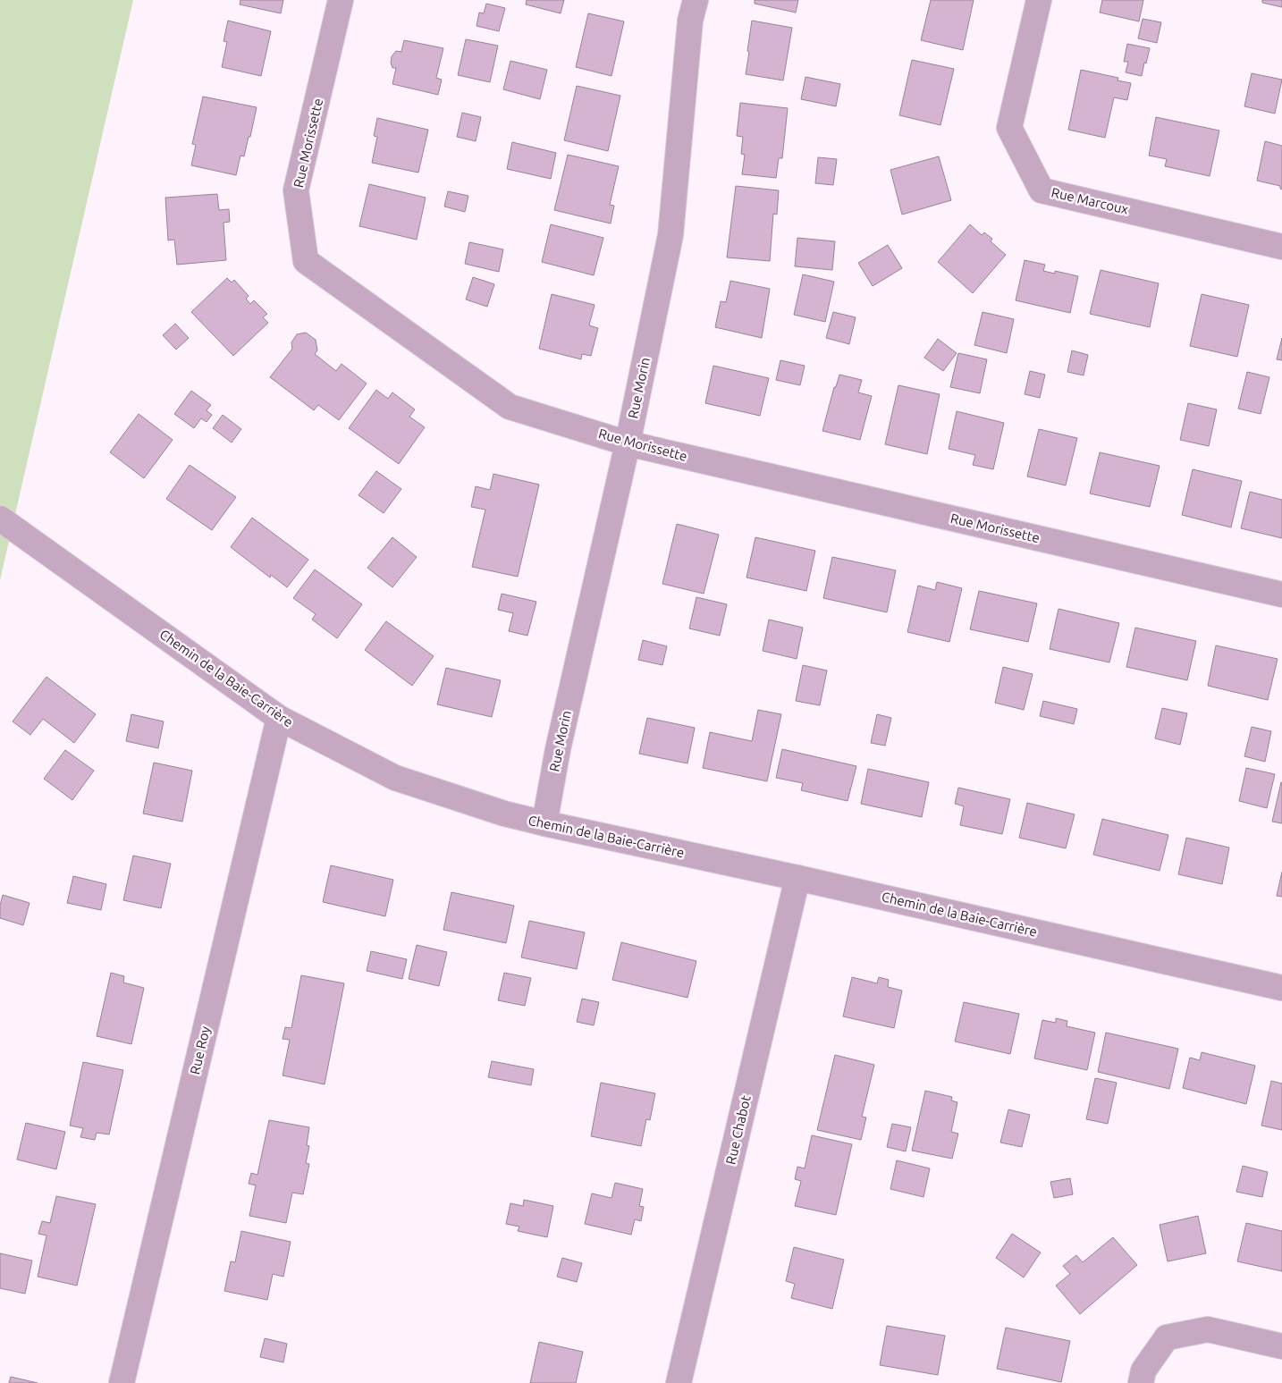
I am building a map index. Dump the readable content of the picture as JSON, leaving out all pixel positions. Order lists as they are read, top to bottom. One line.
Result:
{"streets":{"street":["Rue Morissette","Rue Marcoux","Rue Morin","Chemin de la Baie-Carrière","Rue Roy","Rue Chabot"]},"crossings":[["Rue Morissette","Rue Morin"],["Rue Morin","Chemin de la Baie-Carrière"],["Chemin de la Baie-Carrière","Rue Roy"],["Chemin de la Baie-Carrière","Rue Chabot"]]}
